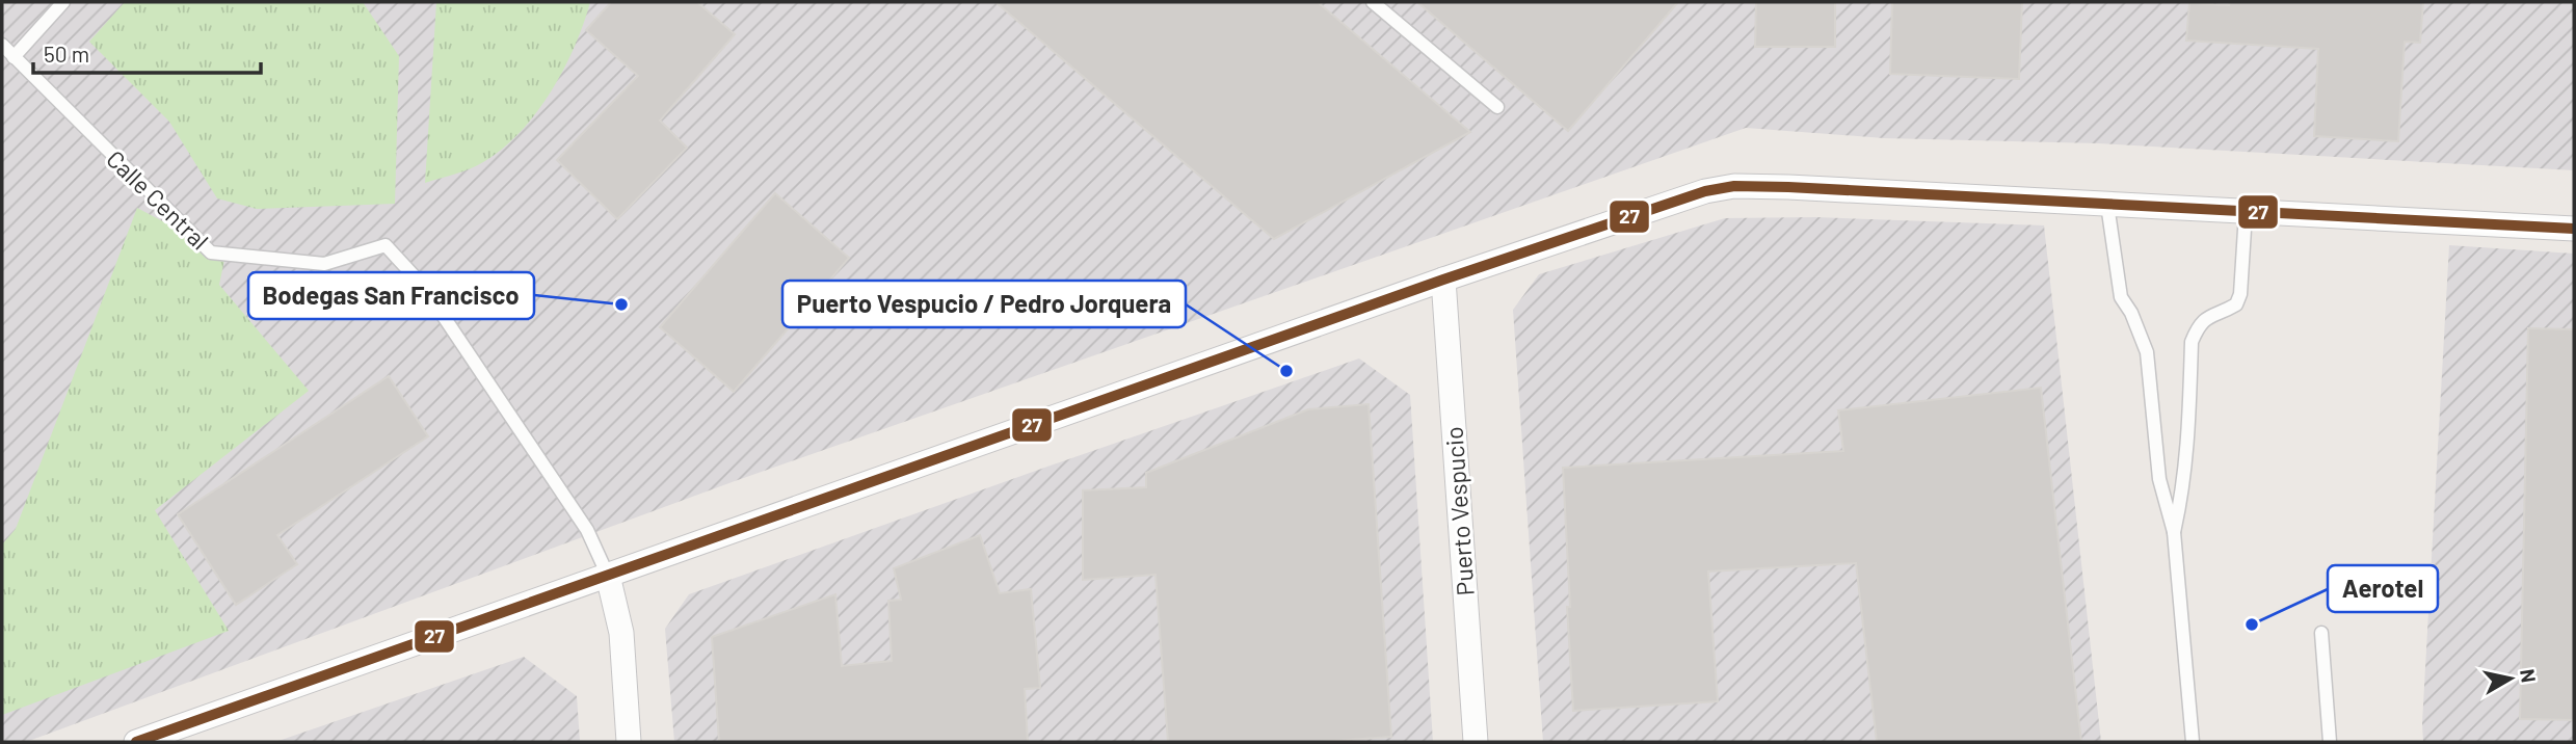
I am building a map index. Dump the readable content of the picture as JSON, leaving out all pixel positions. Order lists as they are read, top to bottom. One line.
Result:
{"streets":{"street":["Puerto Vespucio"],"lane":["Calle Central"]},"places":["Bodegas San Francisco","Puerto Vespucio / Pedro Jorquera","Aerotel"],"lines":["transit line 27"],"scale_bar":"50 m","north":"right"}
